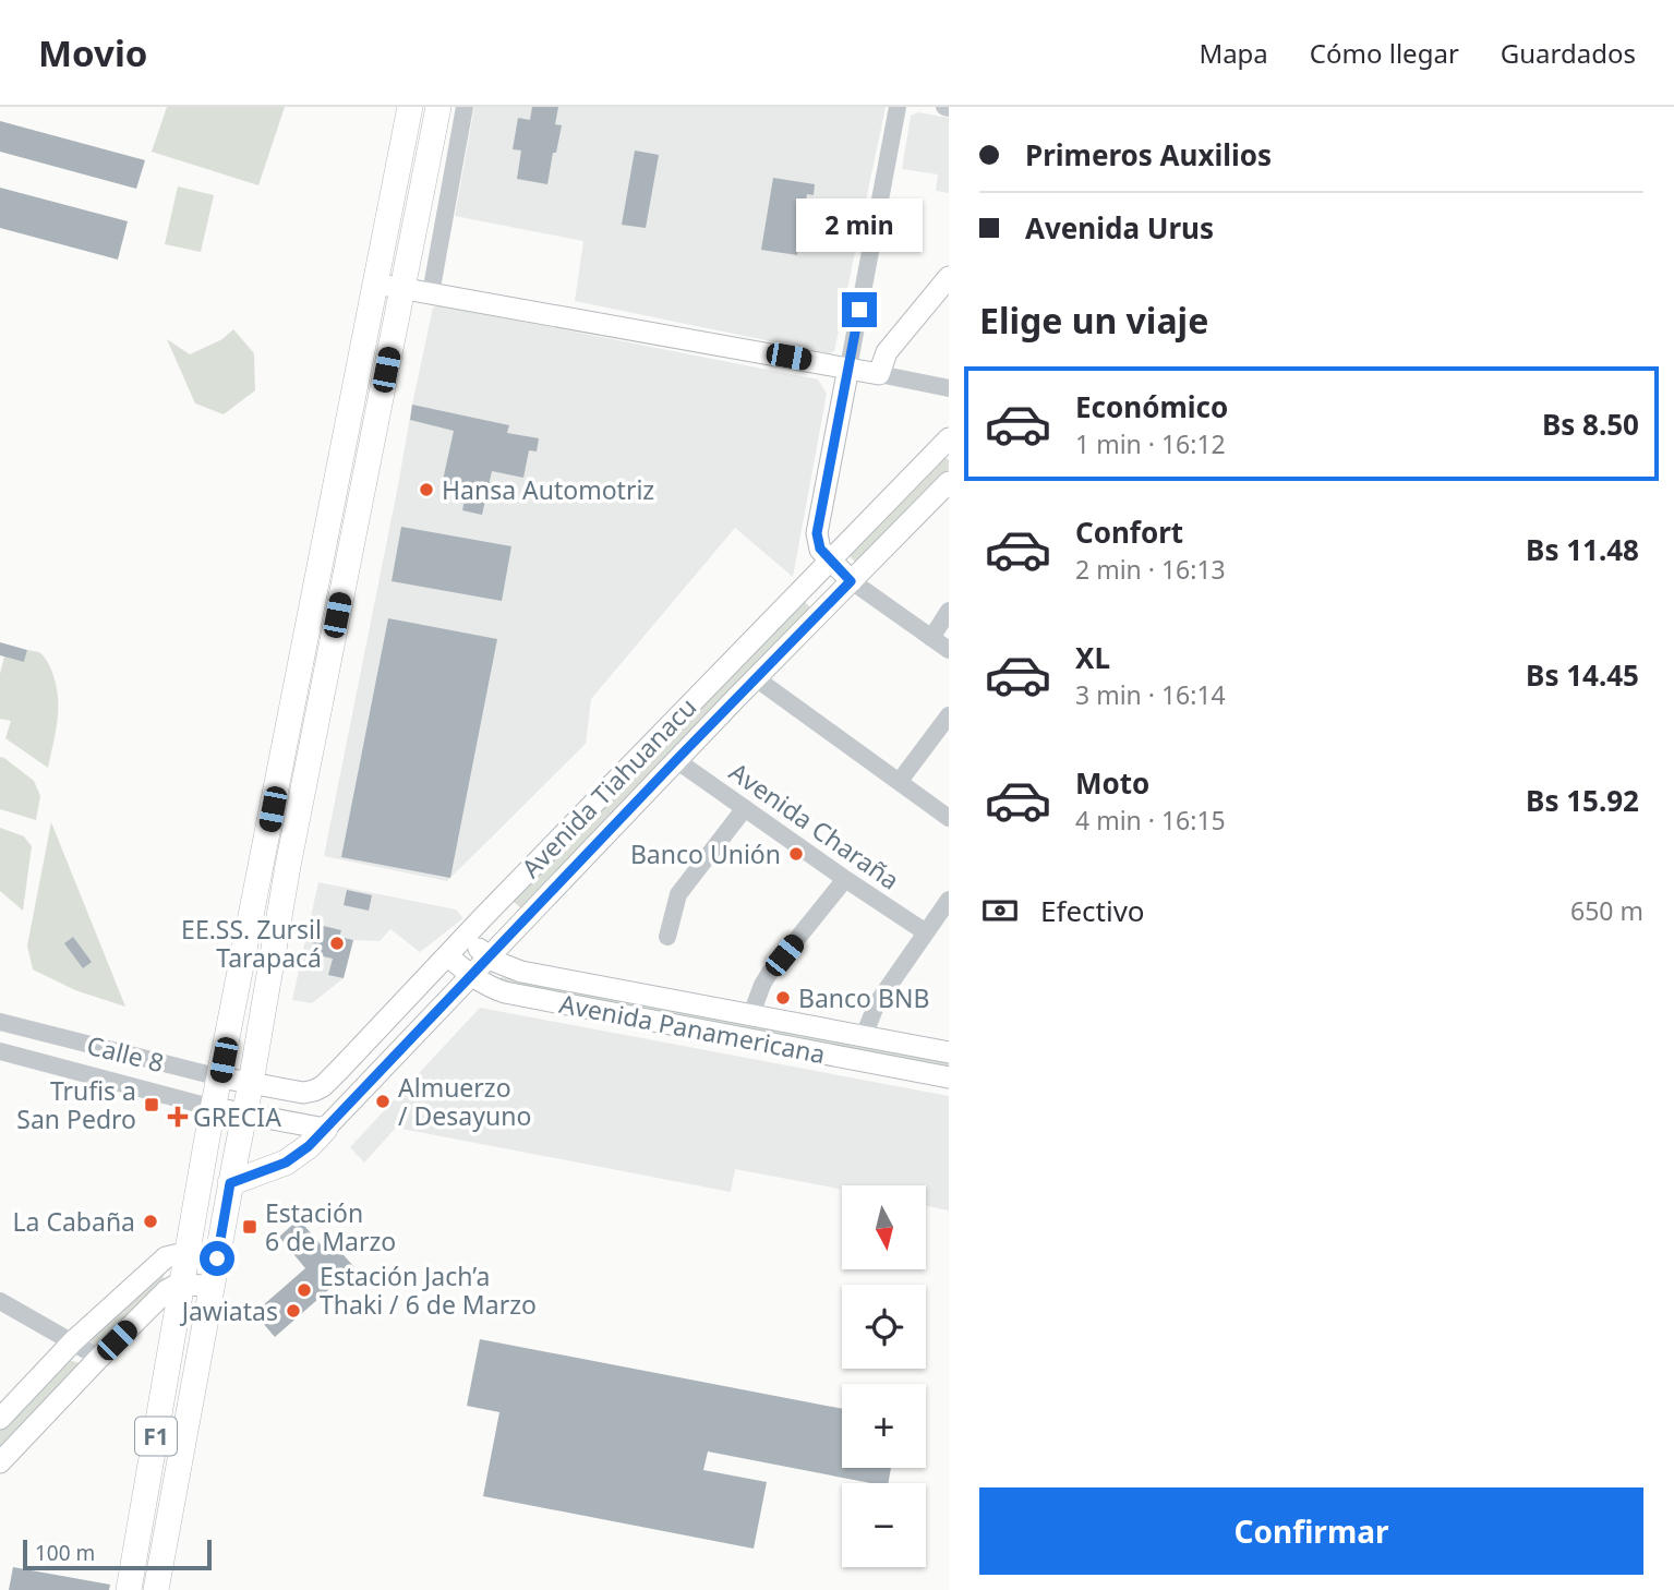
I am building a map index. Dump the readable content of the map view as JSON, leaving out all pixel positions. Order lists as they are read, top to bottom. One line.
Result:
{"streets":{"highway":["F1"],"main road":["Avenida Tiahuanacu","Avenida Panamericana","Calle 8"],"street":["Avenida Charaña"]},"crossings":[["Avenida Tiahuanacu","Avenida Charaña"],["Avenida Tiahuanacu","Avenida Panamericana"],["Avenida Tiahuanacu","Calle 8"],["Avenida Tiahuanacu","F1"],["Calle 8","F1"]],"places":{"other":["Hansa Automotriz","Banco Unión","EE.SS. Zursil Tarapacá","Banco BNB","Almuerzo / Desayuno","La Cabaña","Estación Jach’a Thaki / 6 de Marzo","Jawiatas"],"transit":["Trufis a San Pedro","Estación 6 de Marzo"],"health":["GRECIA"]},"scale_bar":"100 m","north":"bottom","page":{"header":"Movio","nav":["Mapa","Cómo llegar","Guardados"],"banner":["Primeros Auxilios","Avenida Urus"],"bubble":"2 min","heading":"Elige un viaje","list":[{"name":"Económico","note":"1 min · 16:12","value":"Bs 8.50"},{"name":"Confort","note":"2 min · 16:13","value":"Bs 11.48"},{"name":"XL","note":"3 min · 16:14","value":"Bs 14.45"},{"name":"Moto","note":"4 min · 16:15","value":"Bs 15.92"}],"pay":["Efectivo","650 m"],"map_buttons":["+","−"],"buttons":"Confirmar","scale":"100 m"}}
